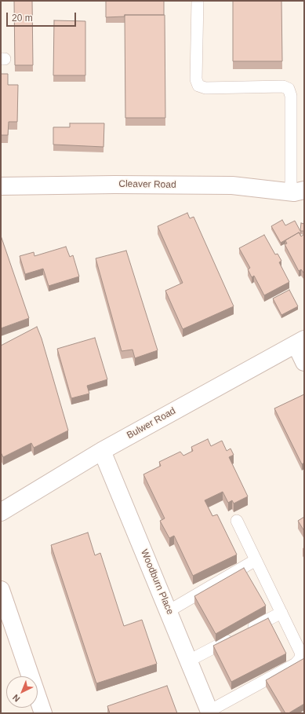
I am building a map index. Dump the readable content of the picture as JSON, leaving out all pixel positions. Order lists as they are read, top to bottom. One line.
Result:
{"streets":{"street":["Cleaver Road","Bulwer Road","Woodburn Place"]},"crossings":[["Bulwer Road","Woodburn Place"]],"scale_bar":"20 m","north":"bottom left"}
